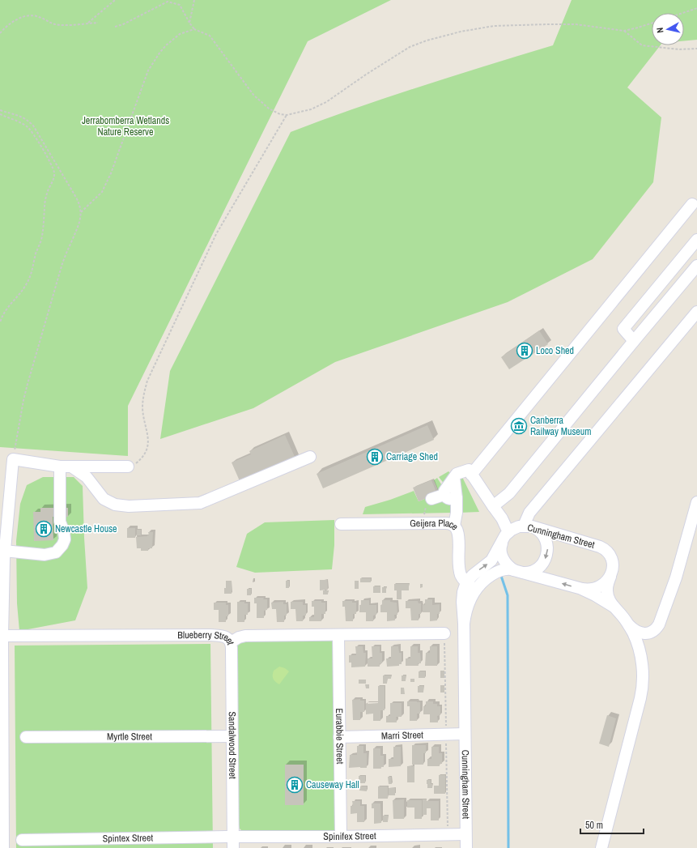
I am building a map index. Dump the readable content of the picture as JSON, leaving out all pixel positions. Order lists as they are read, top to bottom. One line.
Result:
{"streets":{"street":["Geijera Place","Cunningham Street","Blueberry Street","Marri Street","Eurabbie Street","Myrtle Street","Sandalwood Street","Spinifex Street","Spintex Street"]},"crossings":[["Geijera Place","Cunningham Street"],["Cunningham Street","Marri Street"],["Cunningham Street","Spinifex Street"],["Blueberry Street","Eurabbie Street"],["Blueberry Street","Sandalwood Street"],["Marri Street","Eurabbie Street"],["Eurabbie Street","Spinifex Street"],["Myrtle Street","Sandalwood Street"],["Sandalwood Street","Spinifex Street"],["Sandalwood Street","Spintex Street"],["Spinifex Street","Spintex Street"]],"parks":["Jerrabomberra Wetlands Nature Reserve"],"places":{"building":["Loco Shed","Carriage Shed","Newcastle House","Causeway Hall"],"museum":["Canberra Railway Museum"]},"scale_bar":"50 m","north":"left"}
